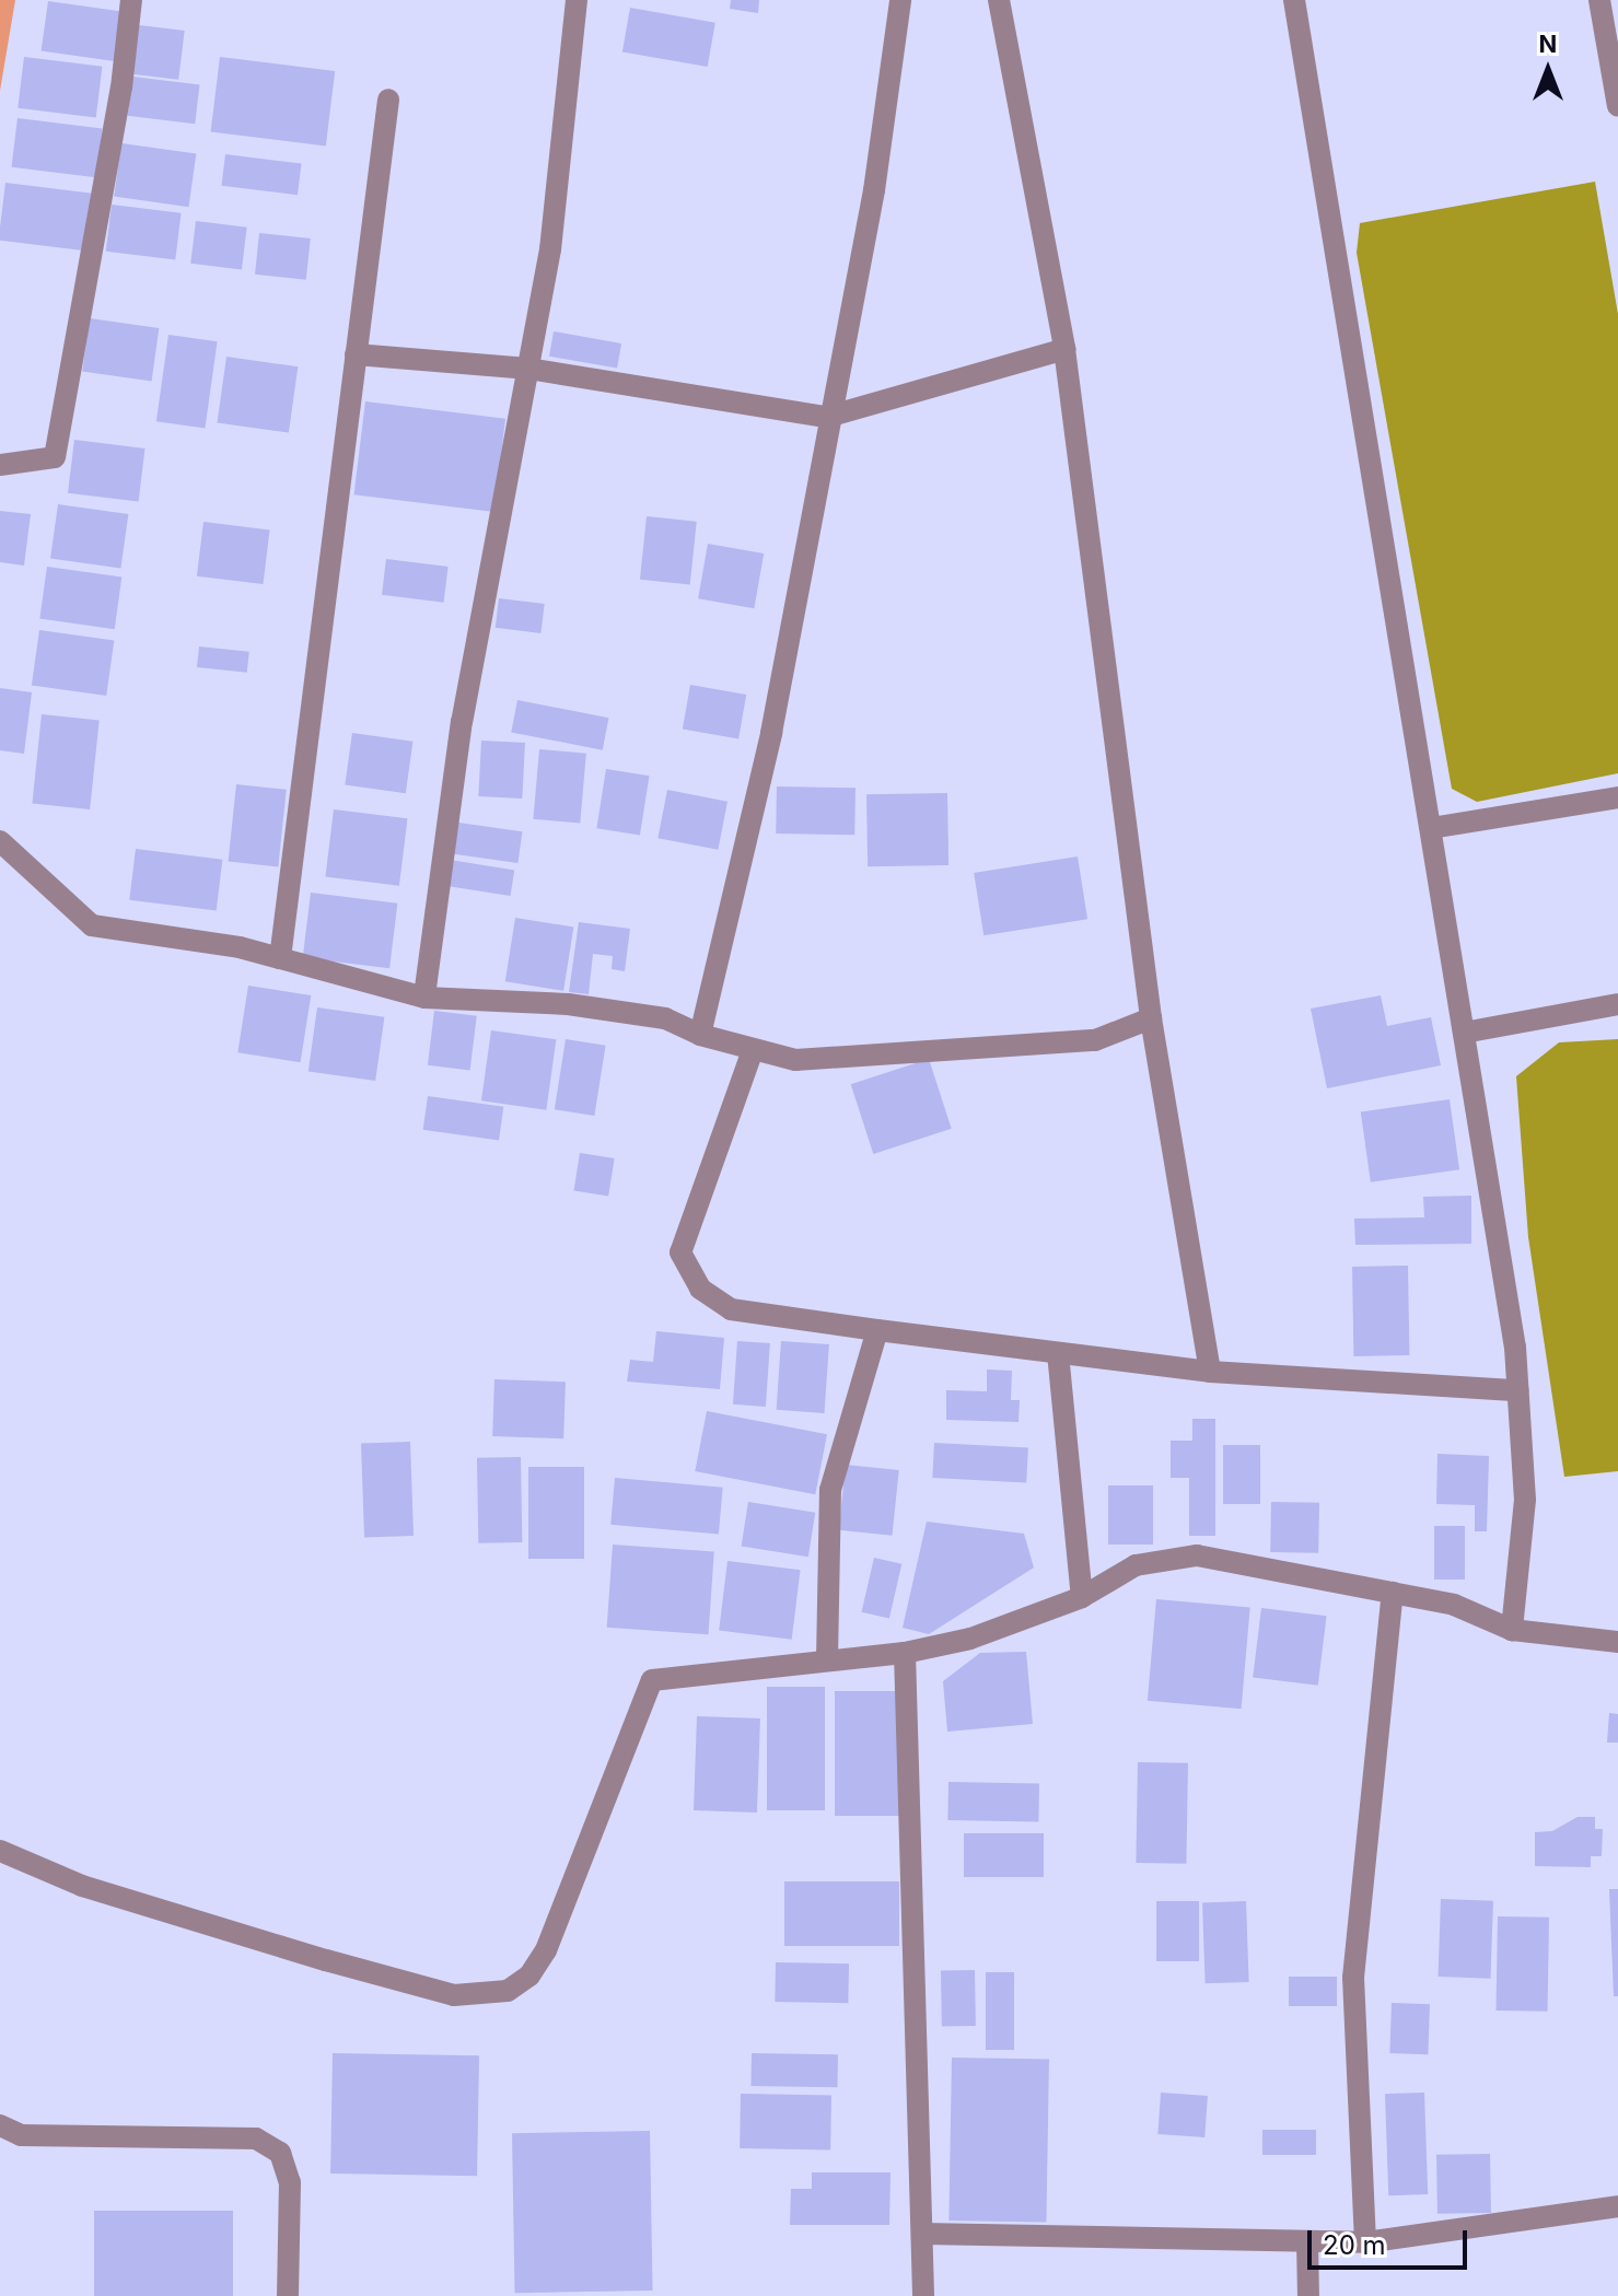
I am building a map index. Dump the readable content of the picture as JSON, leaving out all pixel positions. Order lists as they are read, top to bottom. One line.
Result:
{"scale_bar":"20 m","north":"top"}
